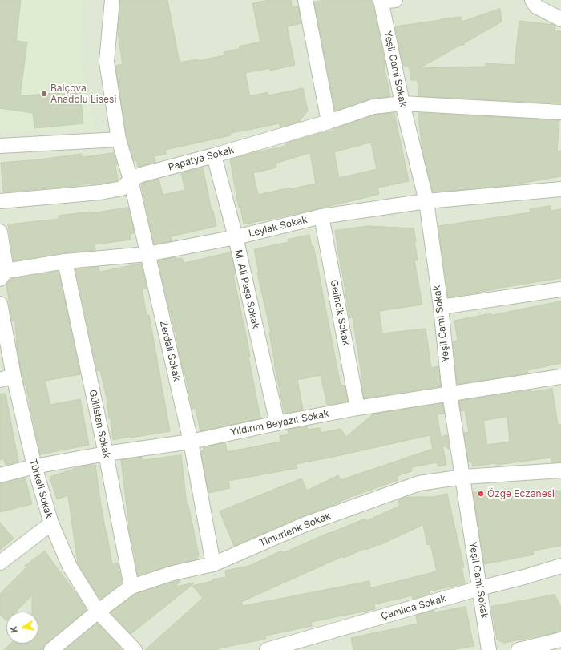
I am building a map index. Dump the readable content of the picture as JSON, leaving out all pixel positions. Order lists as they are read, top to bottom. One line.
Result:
{"streets":{"street":["Yeşil Cami Sokak","Papatya Sokak","Leylak Sokak","M. Ali Paşa Sokak","Gelincik Sokak","Zerdali Sokak","Yıldırım Beyazıt Sokak","Güllistan Sokak","Türkeli Sokak","Timurlenk Sokak","Çamlıca Sokak"]},"crossings":[["Yeşil Cami Sokak","Papatya Sokak"],["Yeşil Cami Sokak","Leylak Sokak"],["Yeşil Cami Sokak","Yıldırım Beyazıt Sokak"],["Yeşil Cami Sokak","Timurlenk Sokak"],["Yeşil Cami Sokak","Çamlıca Sokak"],["Papatya Sokak","M. Ali Paşa Sokak"],["Papatya Sokak","Zerdali Sokak"],["Leylak Sokak","M. Ali Paşa Sokak"],["Leylak Sokak","Gelincik Sokak"],["Leylak Sokak","Zerdali Sokak"],["Leylak Sokak","Güllistan Sokak"],["M. Ali Paşa Sokak","Yıldırım Beyazıt Sokak"],["Gelincik Sokak","Yıldırım Beyazıt Sokak"],["Zerdali Sokak","Yıldırım Beyazıt Sokak"],["Zerdali Sokak","Timurlenk Sokak"],["Yıldırım Beyazıt Sokak","Güllistan Sokak"],["Yıldırım Beyazıt Sokak","Türkeli Sokak"],["Güllistan Sokak","Timurlenk Sokak"],["Türkeli Sokak","Timurlenk Sokak"]],"places":["Balçova Anadolu Lisesi","Özge Eczanesi"],"north":"left"}
